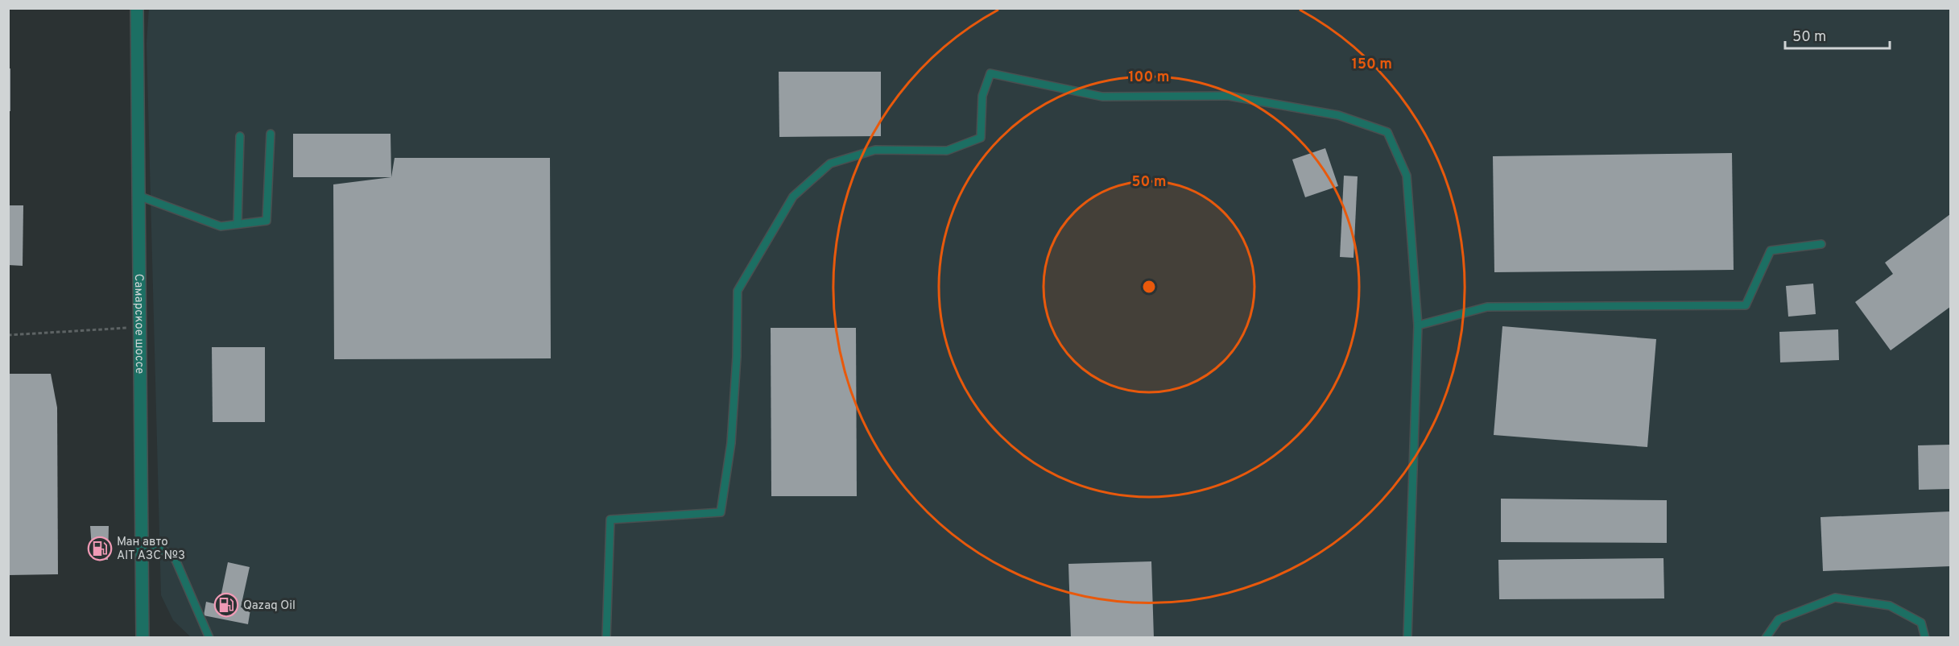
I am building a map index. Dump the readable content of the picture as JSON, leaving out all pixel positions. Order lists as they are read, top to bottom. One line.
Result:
{"streets":{"street":["Самарское шоссе"]},"places":{"fuel station":["Ман авто AIT АЗС №3","Qazaq Oil"]},"scale_bar":"50 m","rings":["150 m","100 m","50 m"]}
